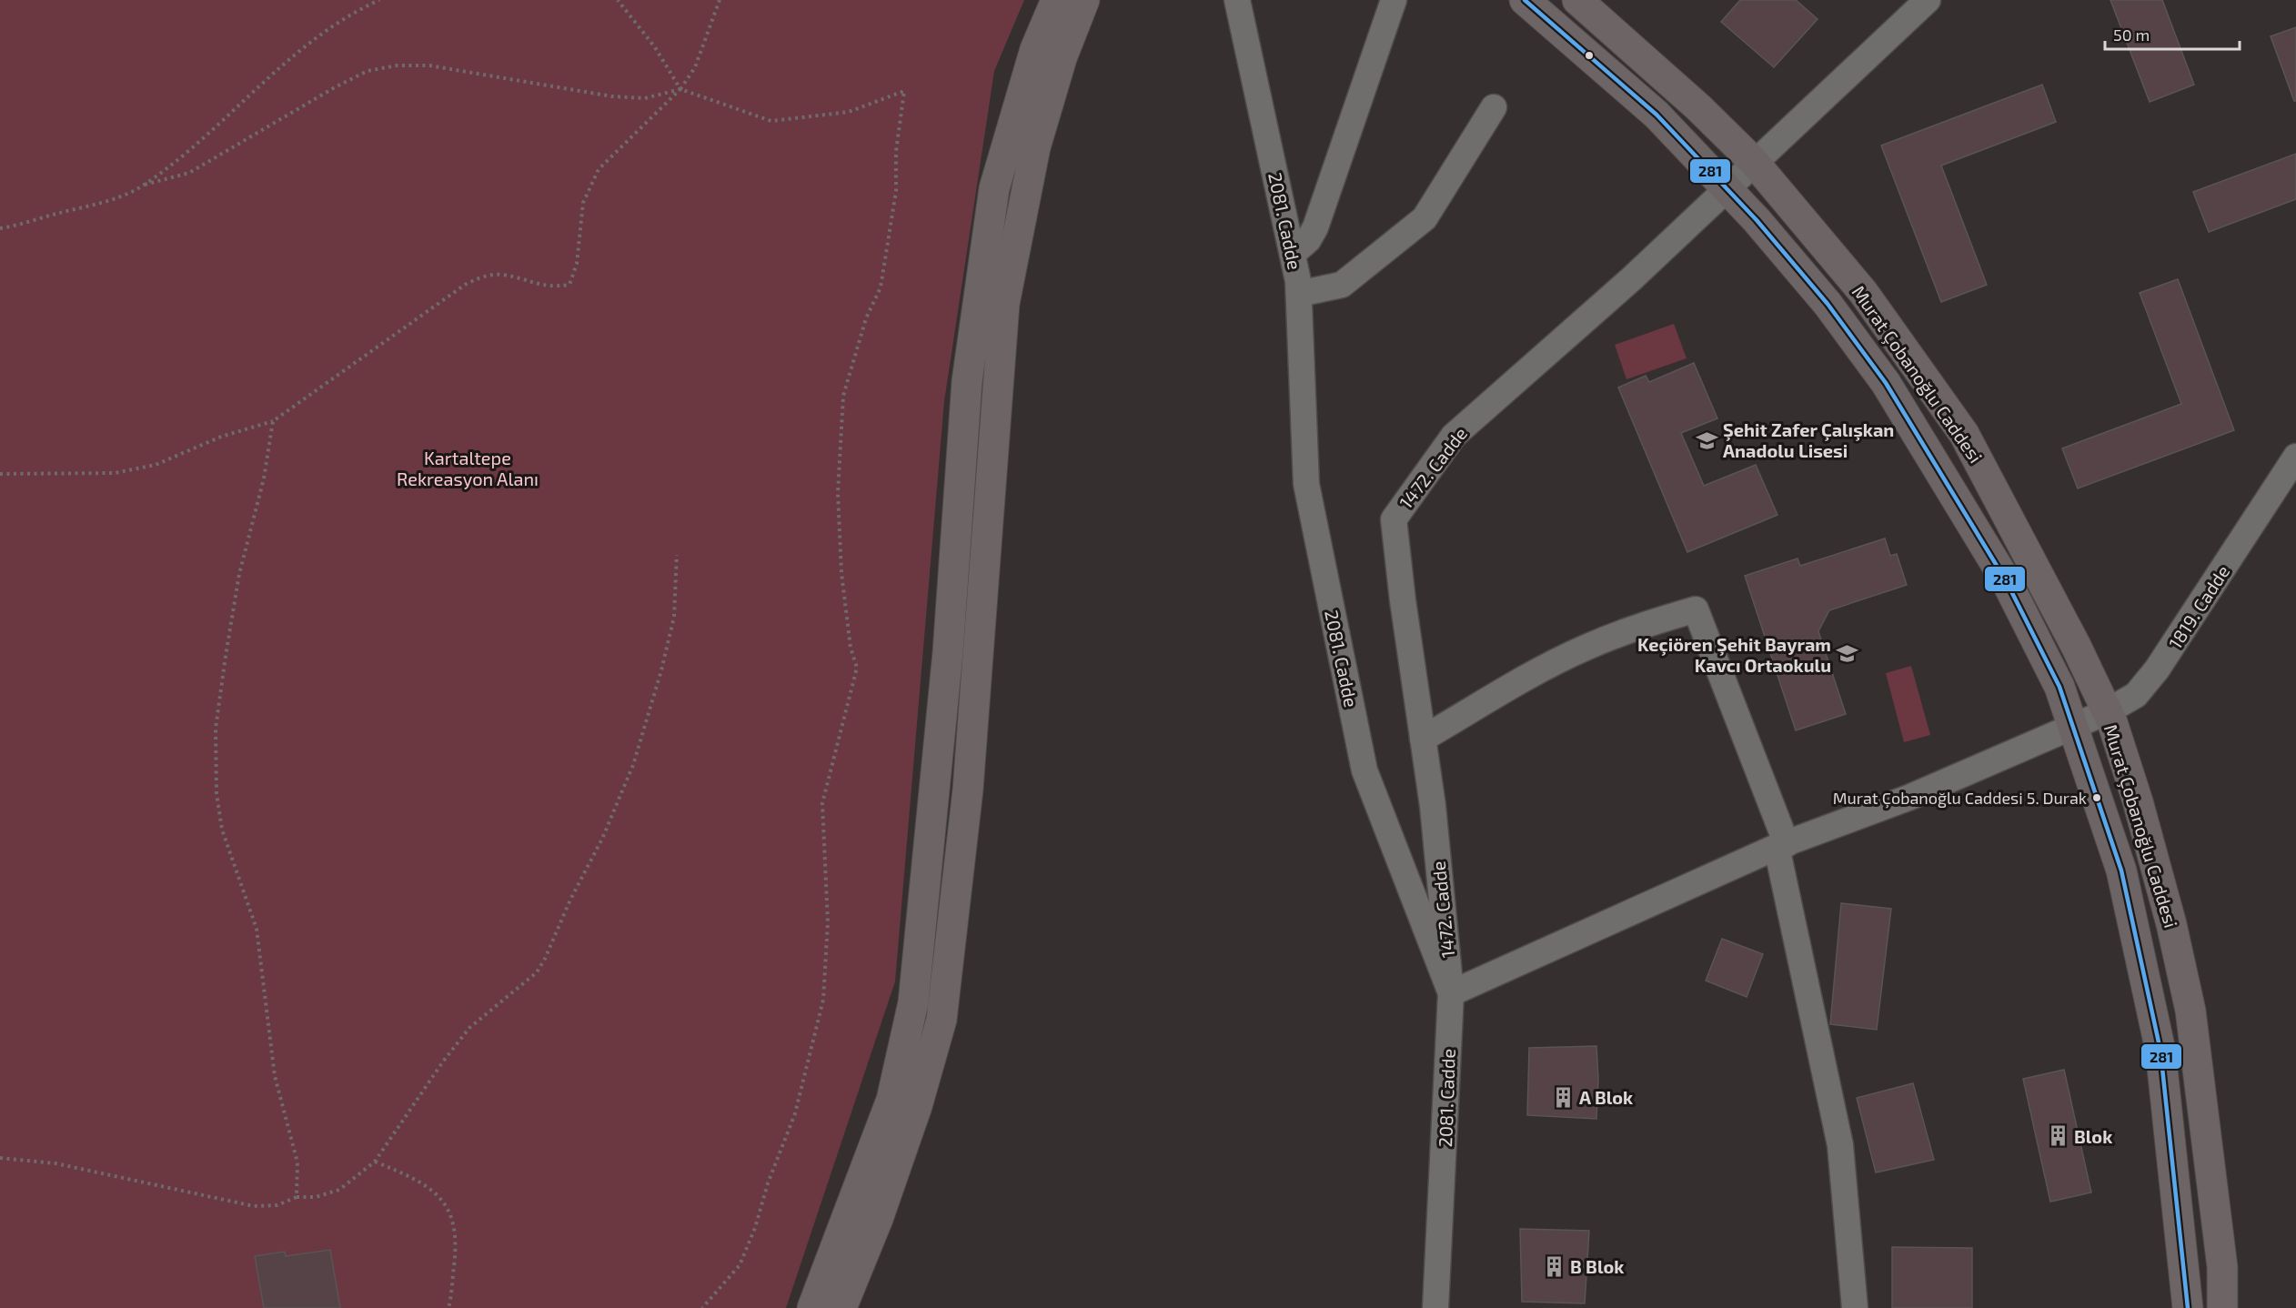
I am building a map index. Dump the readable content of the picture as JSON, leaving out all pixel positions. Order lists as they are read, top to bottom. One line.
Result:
{"streets":{"main road":["Murat Çobanoğlu Caddesi"],"street":["2081. Cadde","1472. Cadde","1819. Cadde"]},"crossings":[["2081. Cadde","1472. Cadde"],["2081. Cadde","1819. Cadde"],["Murat Çobanoğlu Caddesi","1472. Cadde"],["Murat Çobanoğlu Caddesi","1819. Cadde"],["1472. Cadde","1819. Cadde"]],"parks":["Kartaltepe Rekreasyon Alanı"],"places":{"school or university":["Şehit Zafer Çalışkan Anadolu Lisesi","Keçiören Şehit Bayram Kavcı Ortaokulu"],"other":["Murat Çobanoğlu Caddesi 5. Durak"],"building":["A Blok","Blok","B Blok"]},"lines":["transit line 281"],"scale_bar":"50 m"}
